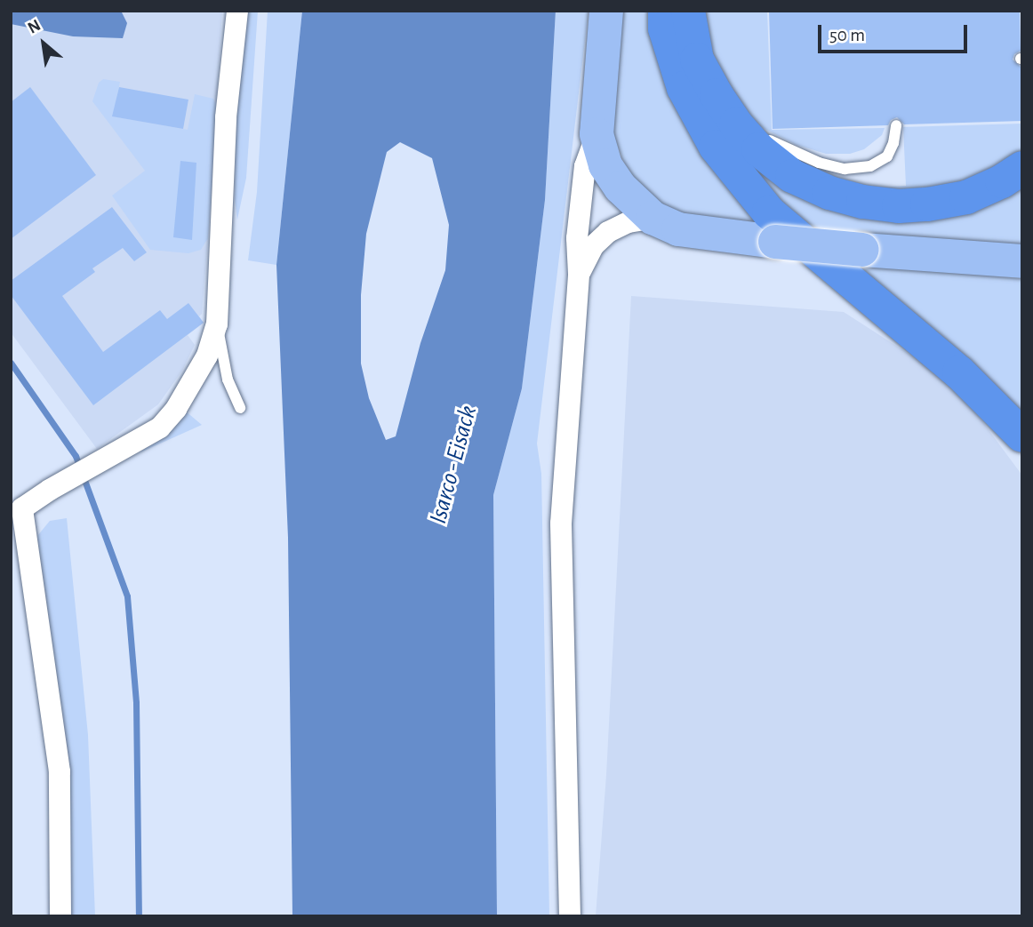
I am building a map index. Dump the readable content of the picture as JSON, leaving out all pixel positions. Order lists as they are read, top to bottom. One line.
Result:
{"water":["Isarco - Eisack"],"scale_bar":"50 m","north":"top left"}
